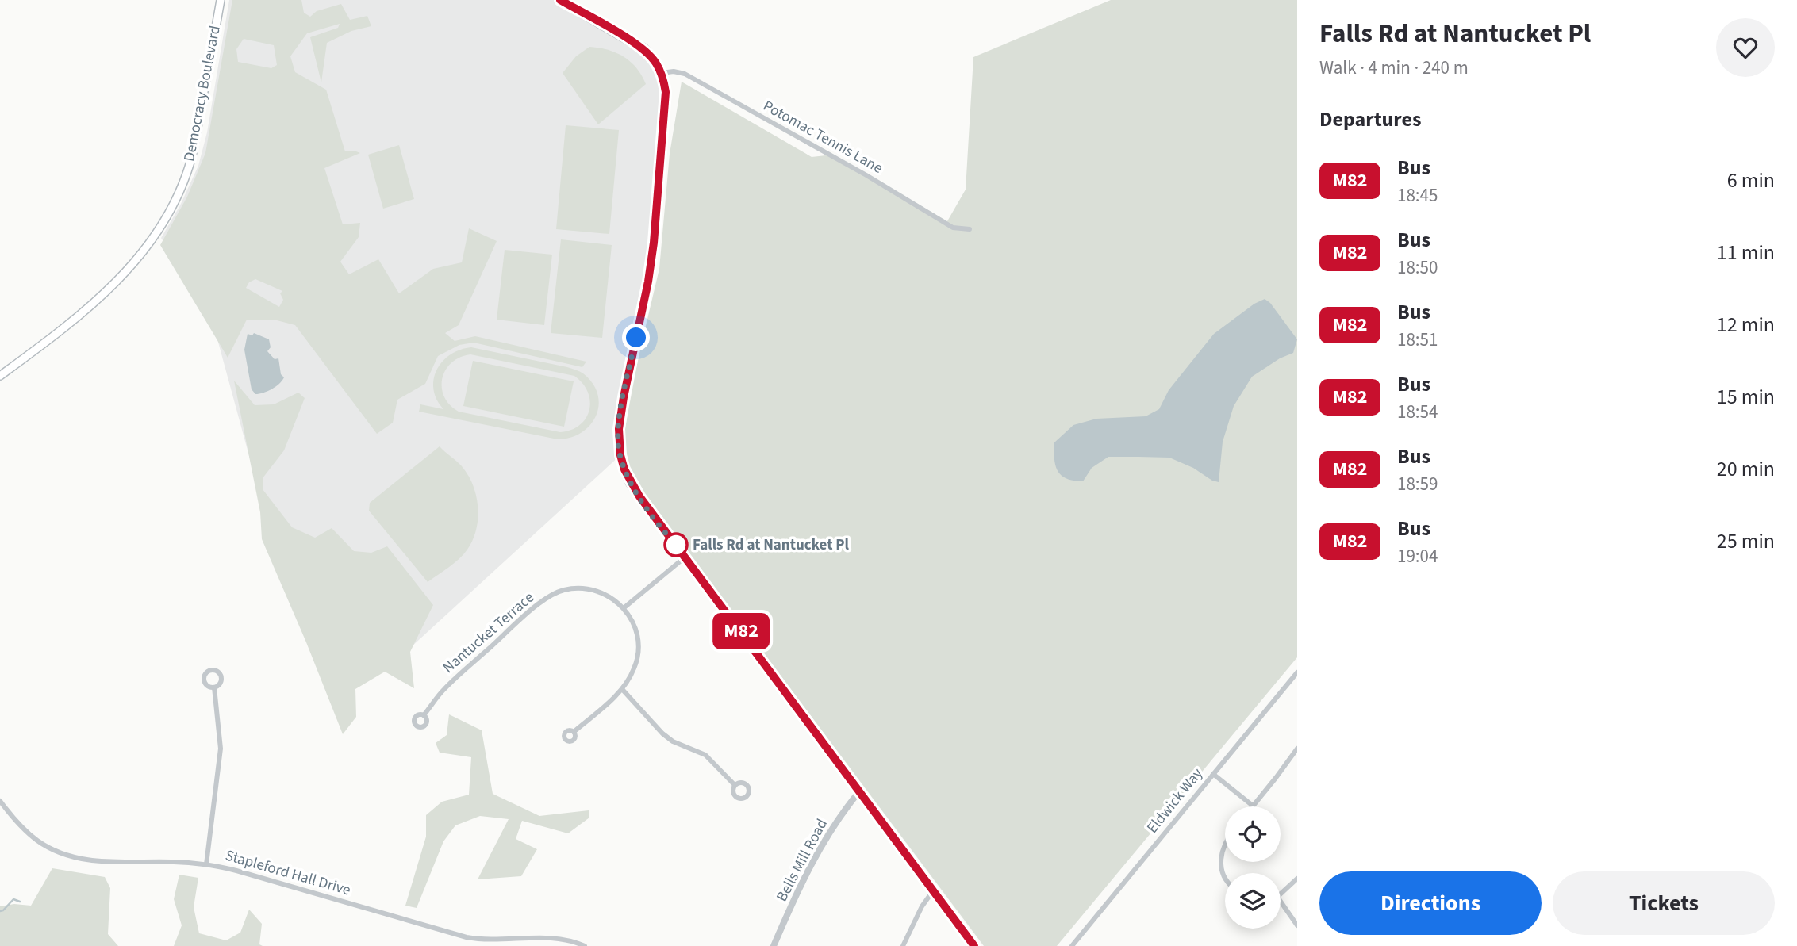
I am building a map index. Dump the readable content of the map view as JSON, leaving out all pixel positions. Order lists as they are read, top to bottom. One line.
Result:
{"streets":{"main road":["Democracy Boulevard"],"street":["Potomac Tennis Lane","Nantucket Terrace","Eldwick Way","Bells Mill Road","Stapleford Hall Drive"]},"places":["Falls Rd at Nantucket Pl"],"lines":["bus line M82"],"page":{"on_map":"M82","heading":[["Falls Rd at Nantucket Pl","Walk · 4 min · 240 m"],"Departures"],"list":[{"mark":"M82","name":"Bus","note":"18:45","value":"6 min"},{"mark":"M82","name":"Bus","note":"18:50","value":"11 min"},{"mark":"M82","name":"Bus","note":"18:51","value":"12 min"},{"mark":"M82","name":"Bus","note":"18:54","value":"15 min"},{"mark":"M82","name":"Bus","note":"18:59","value":"20 min"},{"mark":"M82","name":"Bus","note":"19:04","value":"25 min"}],"buttons":["Directions","Tickets"]}}
